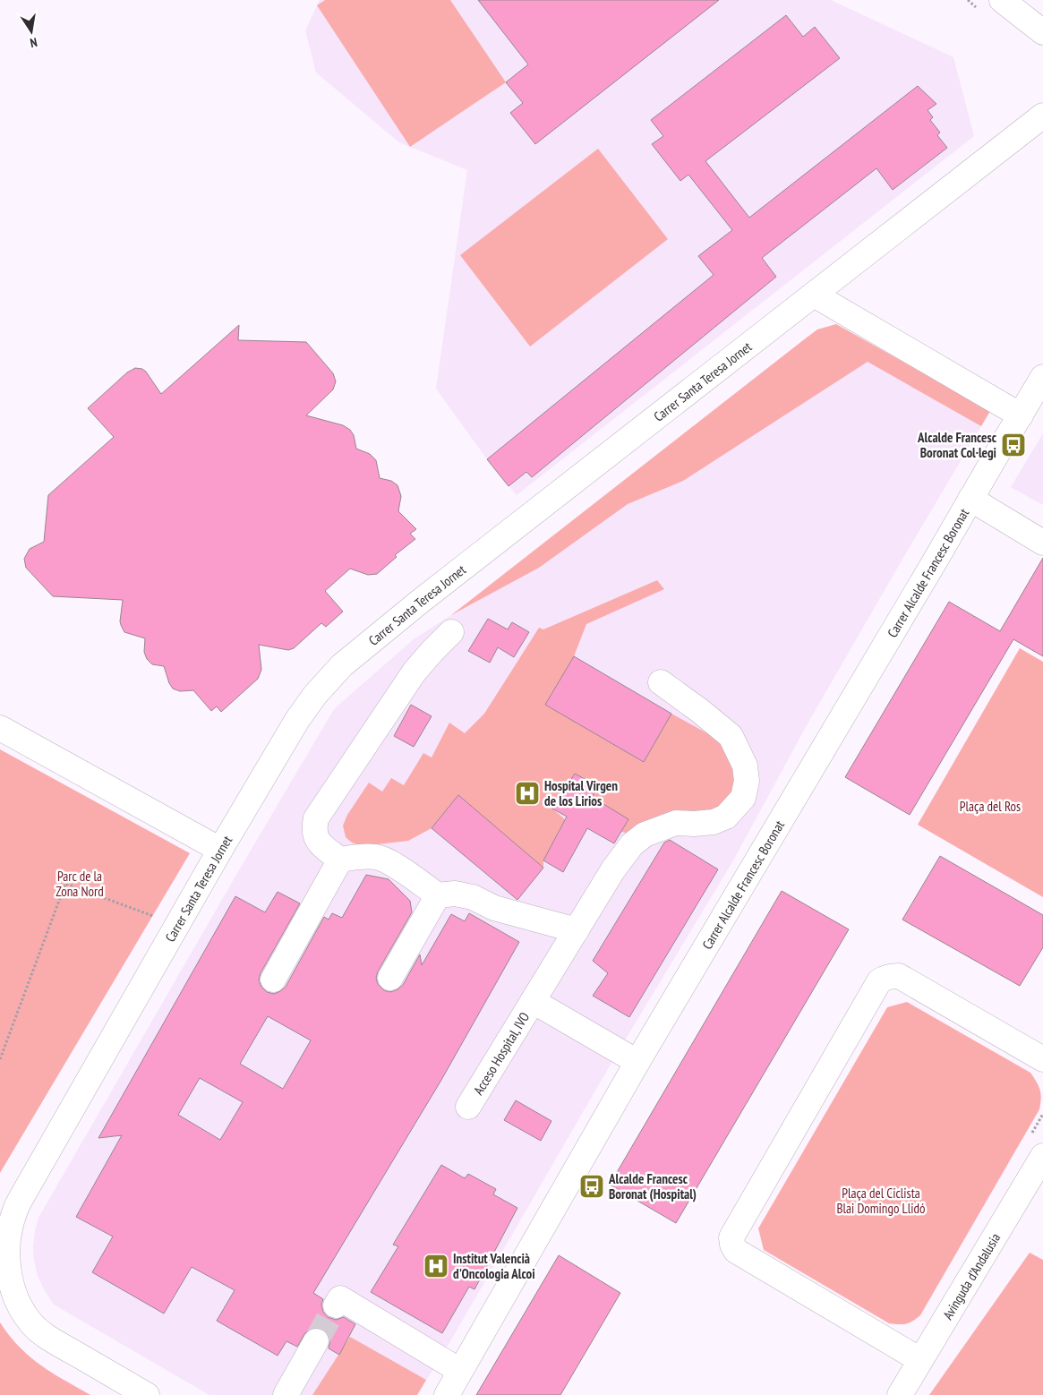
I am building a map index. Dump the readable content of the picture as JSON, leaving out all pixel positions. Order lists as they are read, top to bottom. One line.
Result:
{"streets":{"street":["Carrer Santa Teresa Jornet","Carrer Alcalde Francesc Boronat","Acceso Hospital, IVO","Avinguda d'Andalusia"]},"crossings":[["Carrer Alcalde Francesc Boronat","Acceso Hospital, IVO"]],"parks":["Plaça del Ros","Parc de la Zona Nord","Plaça del Ciclista Blai Domingo Llidó"],"places":{"bus stop":["Alcalde Francesc Boronat Col·legi","Alcalde Francesc Boronat (Hospital)"],"hospital":["Hospital Virgen de los Lirios","Institut Valencià d'Oncologia Alcoi"]},"north":"bottom"}
